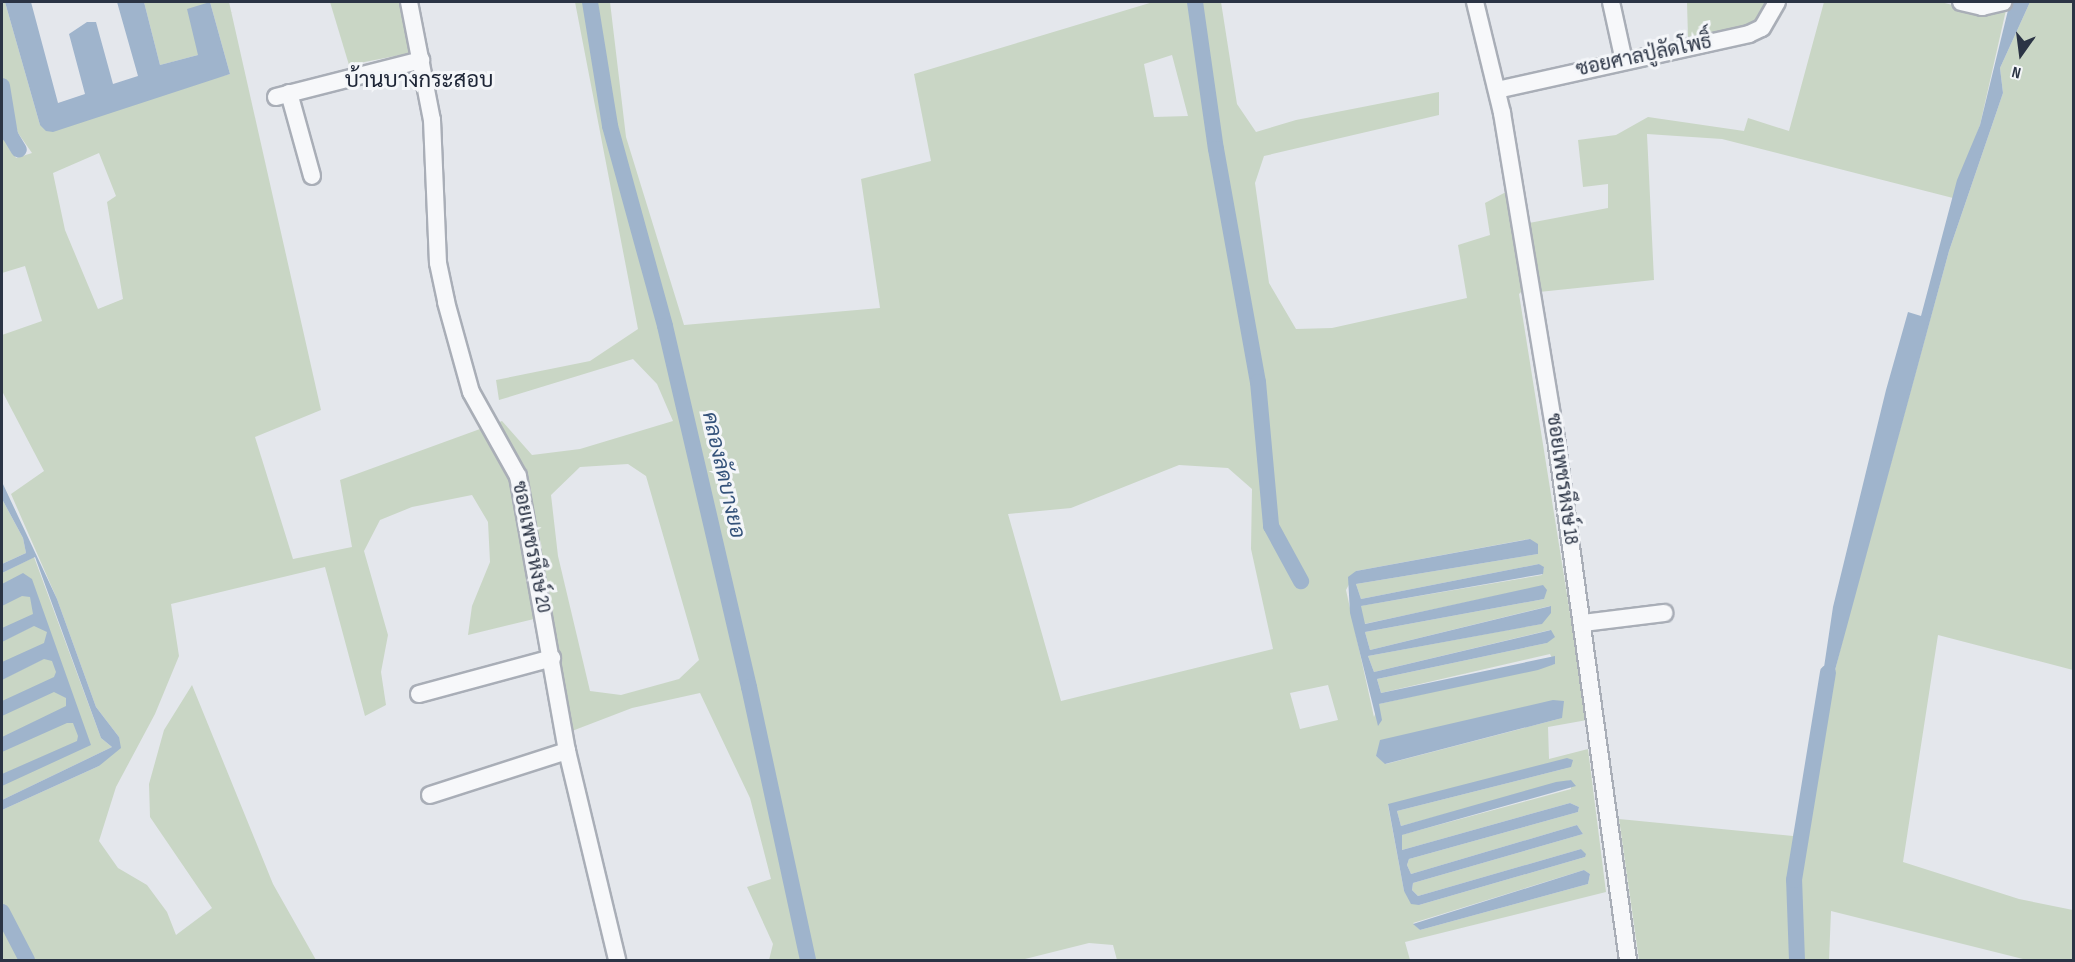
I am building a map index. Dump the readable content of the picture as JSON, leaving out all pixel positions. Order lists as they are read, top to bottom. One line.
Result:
{"streets":{"street":["ซอยศาลปู่ลัดโพธิ์","ซอยเพชรหึงษ์ 18","ซอยเพชรหึงษ์ 20"]},"crossings":[["ซอยศาลปู่ลัดโพธิ์","ซอยเพชรหึงษ์ 18"]],"districts":["บ้านบางกระสอบ"],"water":["คลองลัดบางยอ"],"north":"bottom"}
